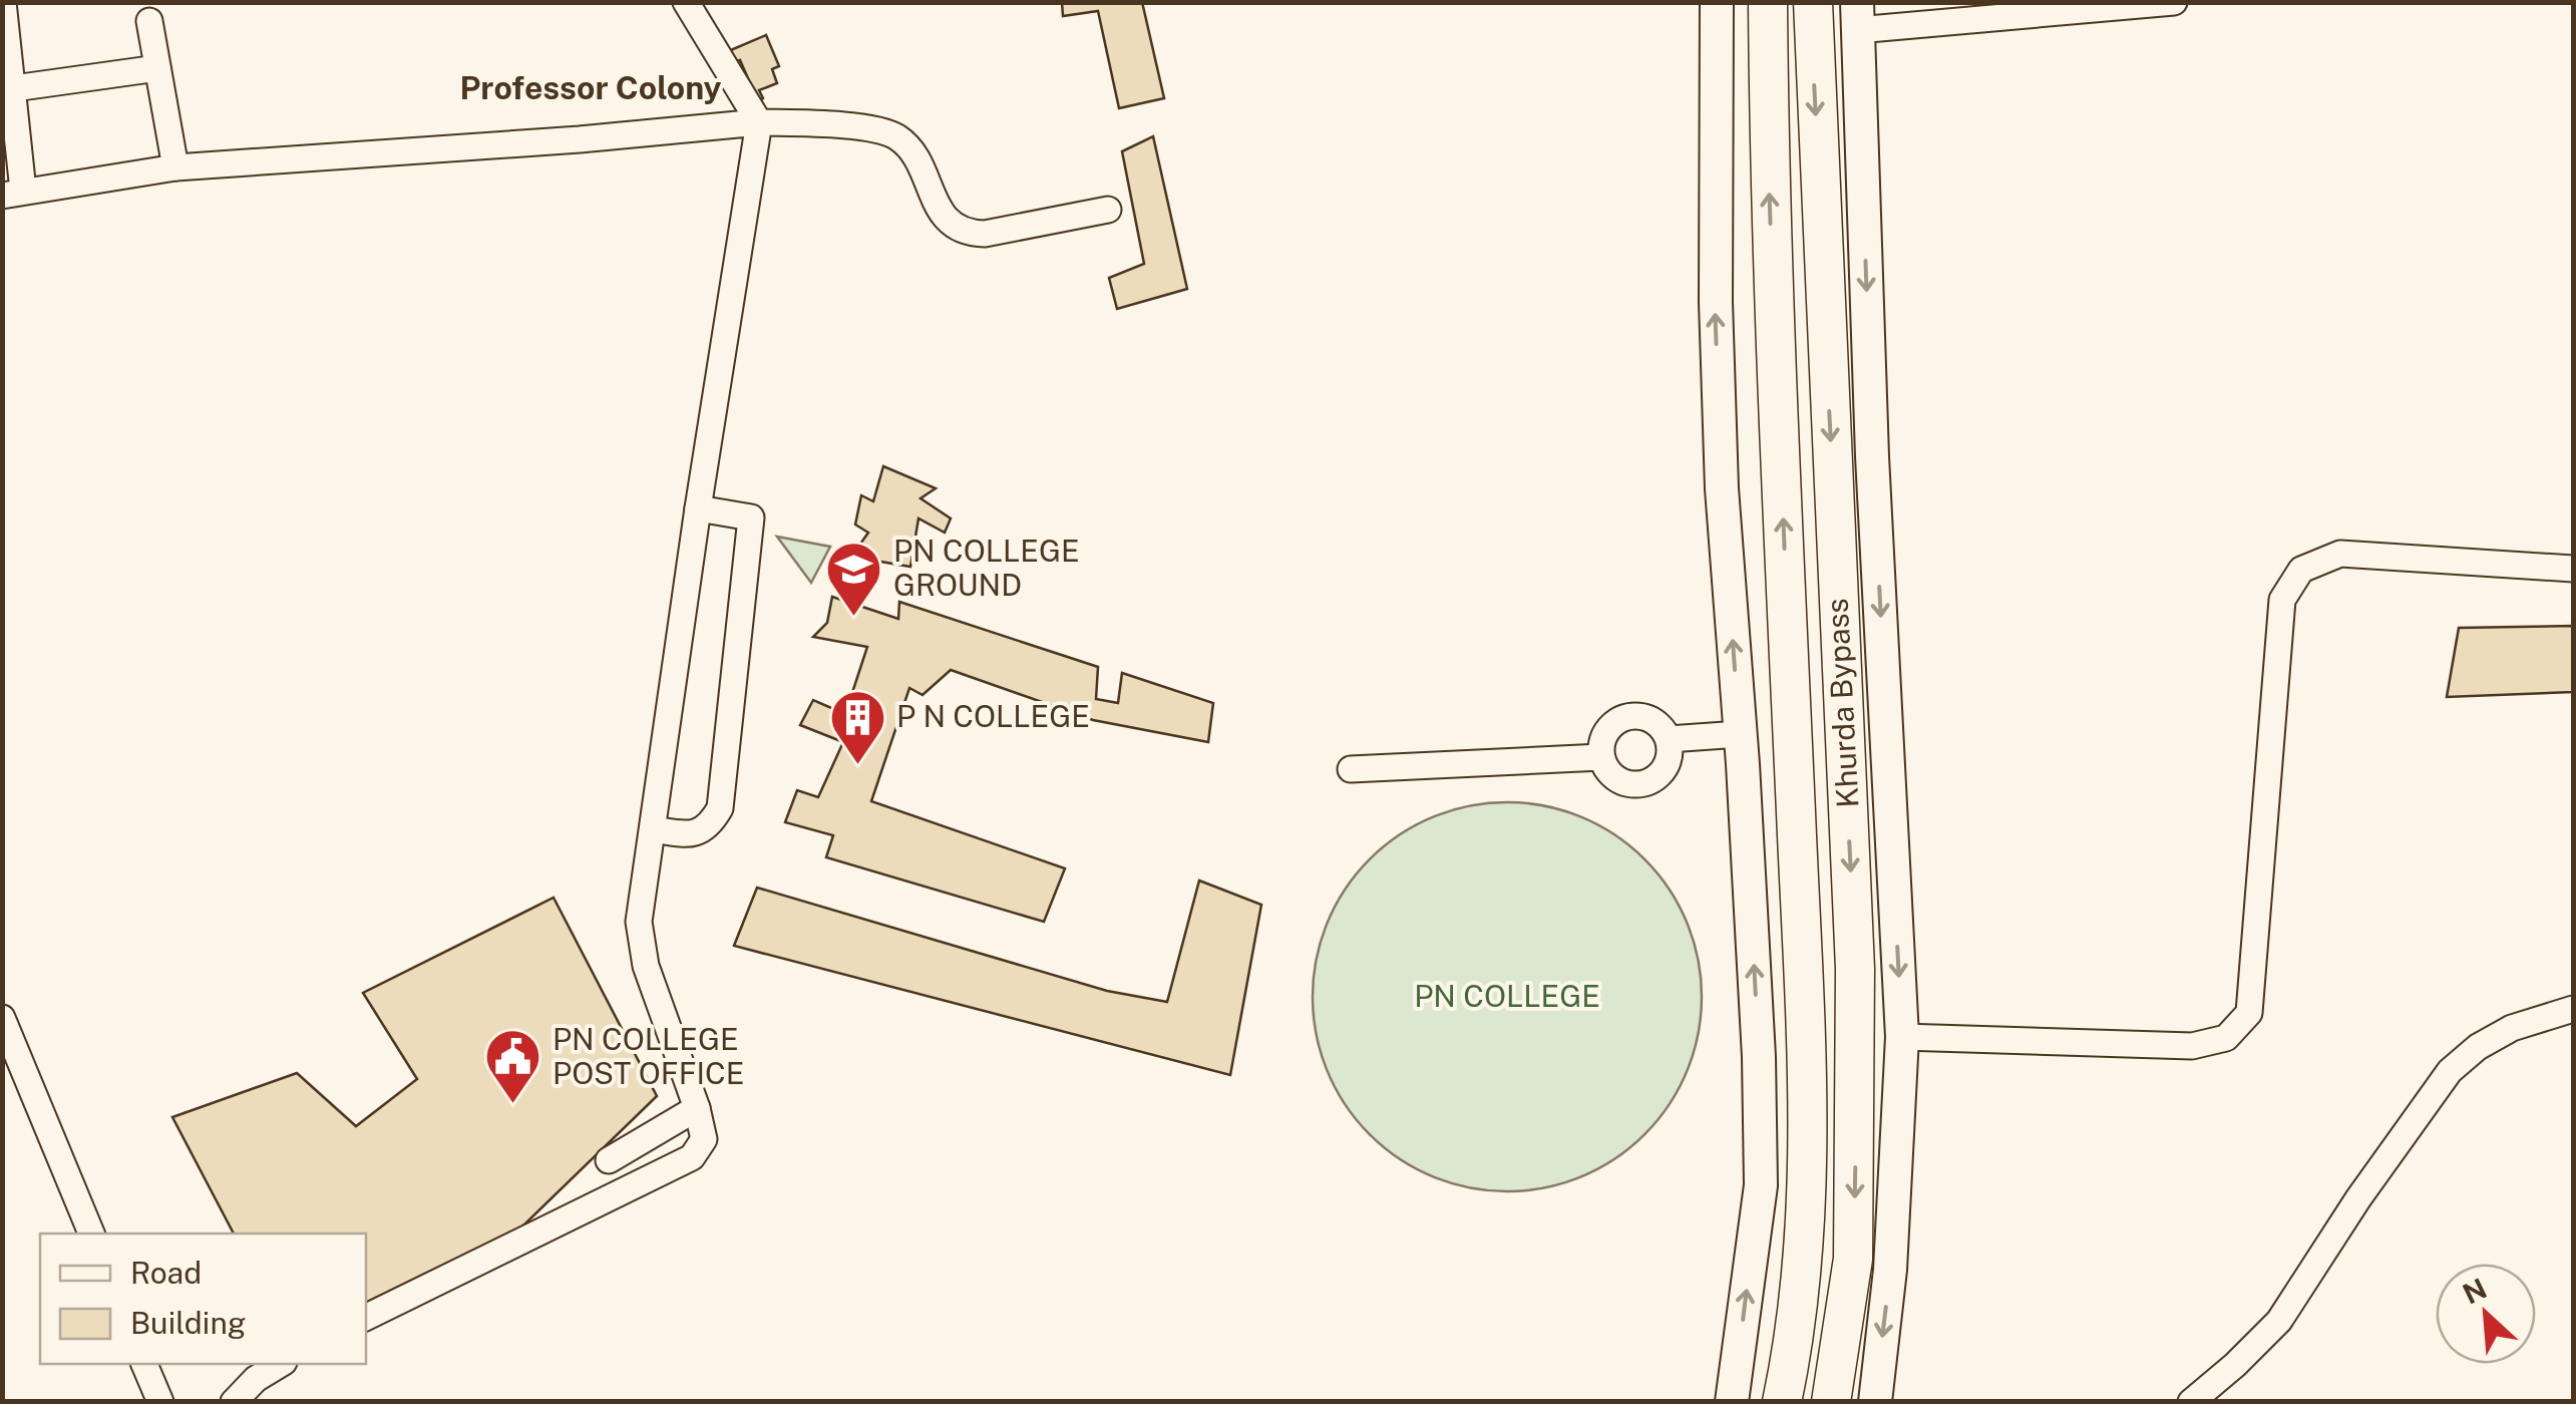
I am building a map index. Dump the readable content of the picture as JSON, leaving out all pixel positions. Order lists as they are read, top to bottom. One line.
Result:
{"streets":{"highway":["Khurda Bypass"]},"districts":["Professor Colony"],"parks":["PN COLLEGE"],"places":{"school or university":["PN COLLEGE GROUND"],"building":["P N COLLEGE"],"public building":["PN COLLEGE POST OFFICE"]},"legend":["Road","Building"],"north":"top left"}
